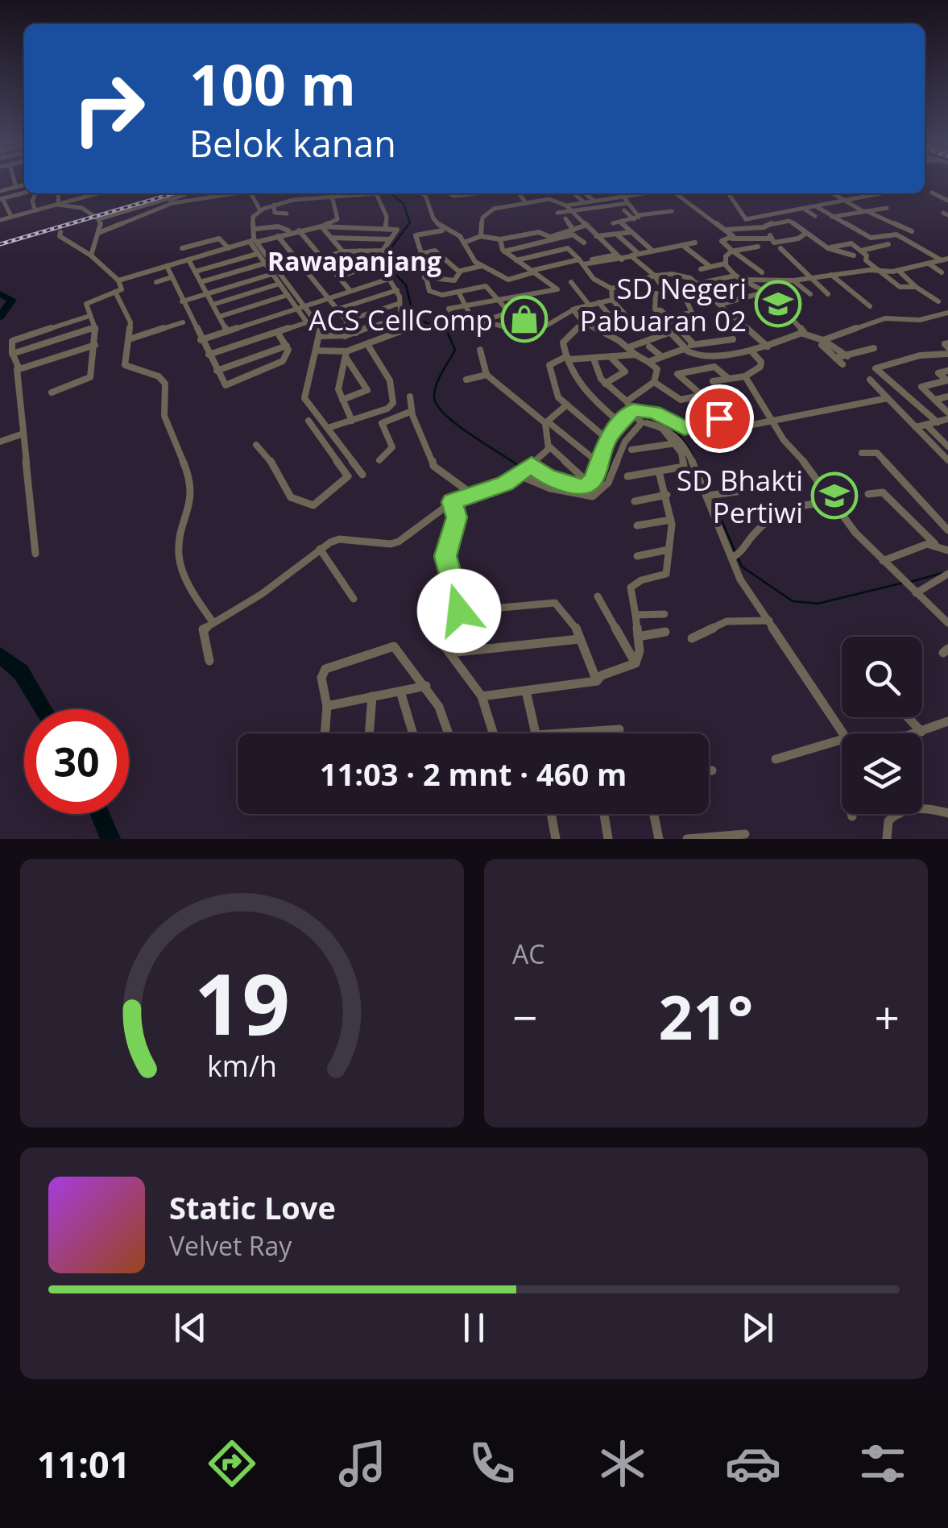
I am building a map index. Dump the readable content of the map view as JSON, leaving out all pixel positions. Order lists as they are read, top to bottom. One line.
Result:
{"districts":["Rawapanjang"],"places":{"school or university":["SD Negeri Pabuaran 02","SD Bhakti Pertiwi"],"shop":["ACS CellComp"]},"page":{"turn":["100 m","Belok kanan"],"limit":"30","trip":"11:03 · 2 mnt · 460 m","tile":"AC","heat":["−","21°","+"],"song":["Static Love","Velvet Ray"],"tabs":"11:01","gauge":["19","km/h"]}}
